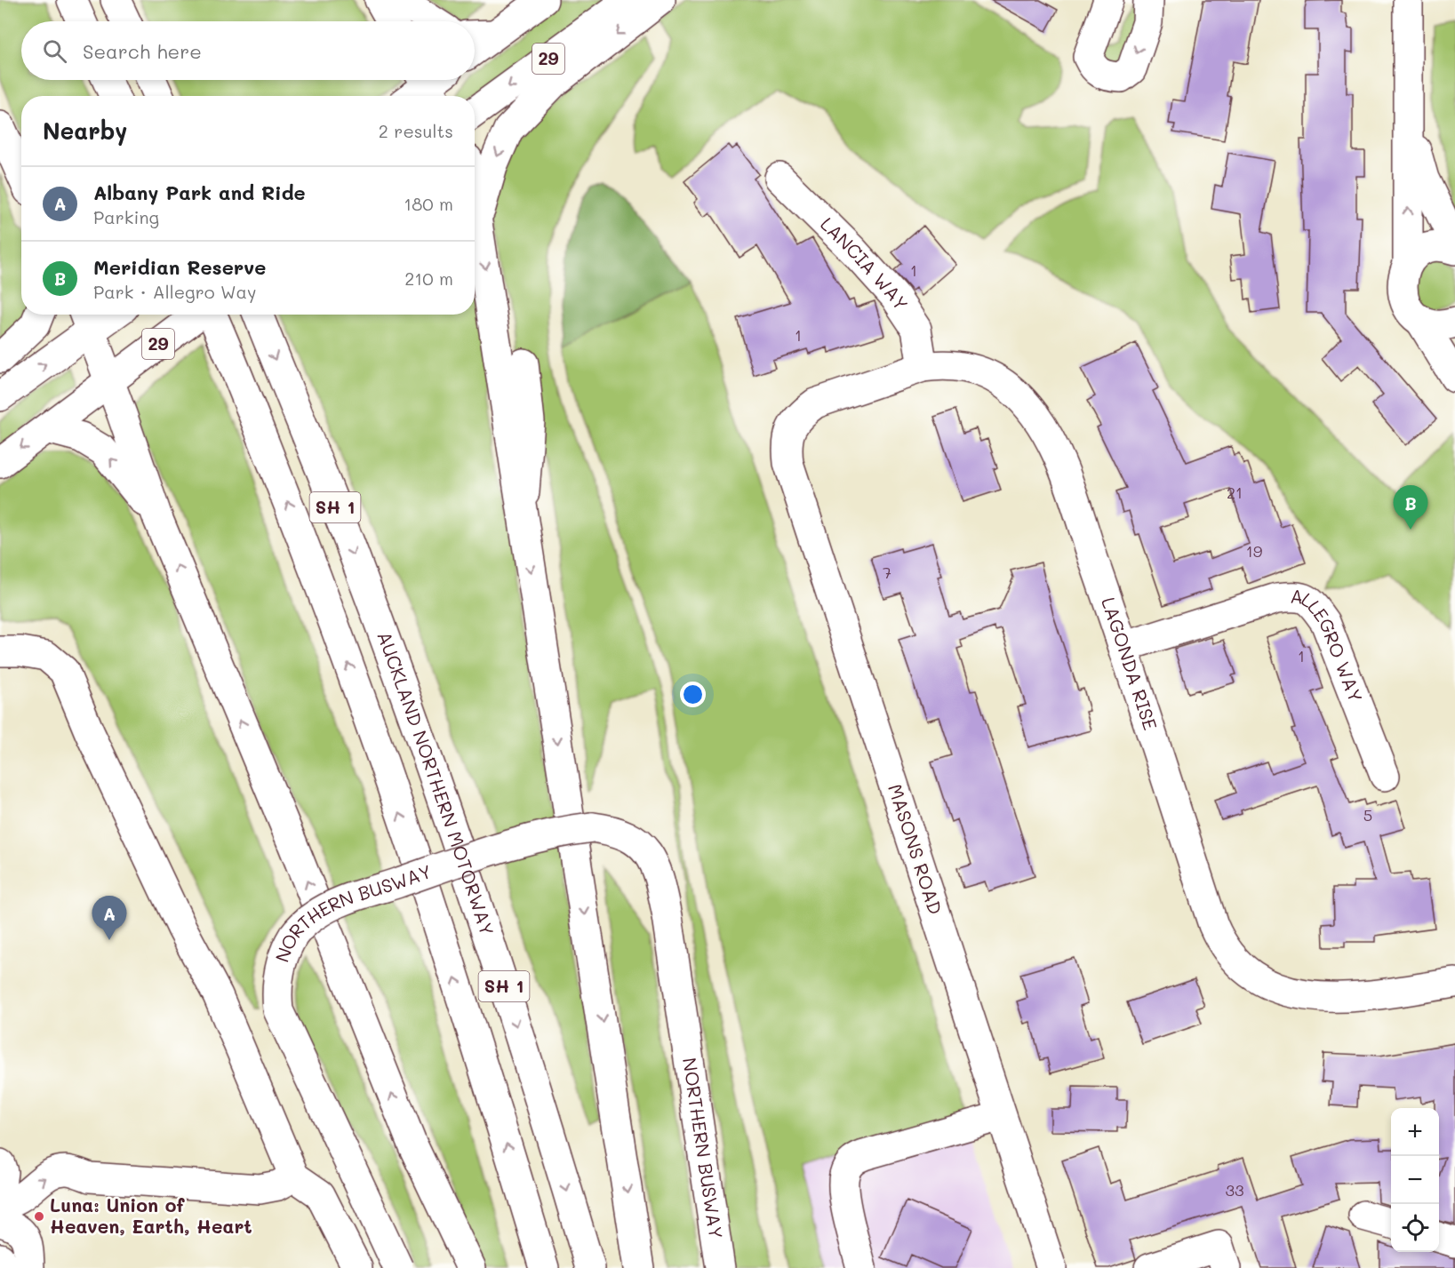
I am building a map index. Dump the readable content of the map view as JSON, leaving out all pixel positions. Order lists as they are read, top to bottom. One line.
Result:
{"streets":{"main road":["29","LANCIA WAY","SH 1","ALLEGRO WAY","LAGONDA RISE","AUCKLAND NORTHERN MOTORWAY","MASONS ROAD","NORTHERN BUSWAY"]},"crossings":[["29","SH 1"],["LANCIA WAY","LAGONDA RISE"],["ALLEGRO WAY","LAGONDA RISE"],["LAGONDA RISE","MASONS ROAD"]],"places":["Luna: Union of Heaven, Earth, Heart"],"house_numbers":["1","1","21","19","7","1","5","33"],"page":{"search":"Search here","heading":["Nearby","2 results"],"list":[{"mark":"A","name":"Albany Park and Ride","note":"Parking","value":"180 m"},{"mark":"B","name":"Meridian Reserve","note":"Park · Allegro Way","value":"210 m"}],"pins":["B","A"],"map_buttons":["+","−"]}}
